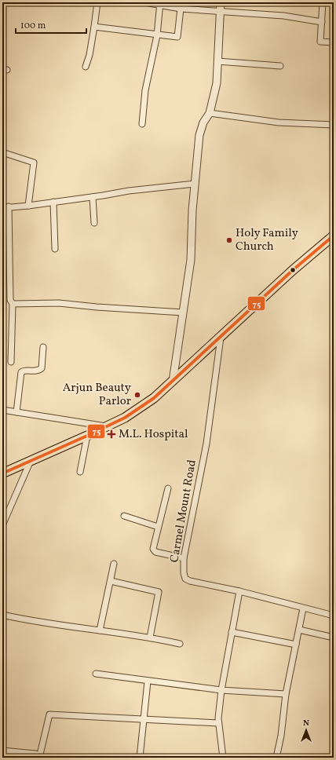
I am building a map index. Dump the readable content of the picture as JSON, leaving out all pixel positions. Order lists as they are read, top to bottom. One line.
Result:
{"streets":{"street":["Carmel Mount Road"]},"places":{"other":["Holy Family Church","Arjun Beauty Parlor"],"health":["M.L. Hospital"]},"lines":["transit line 75"],"scale_bar":"100 m","north":"top"}
